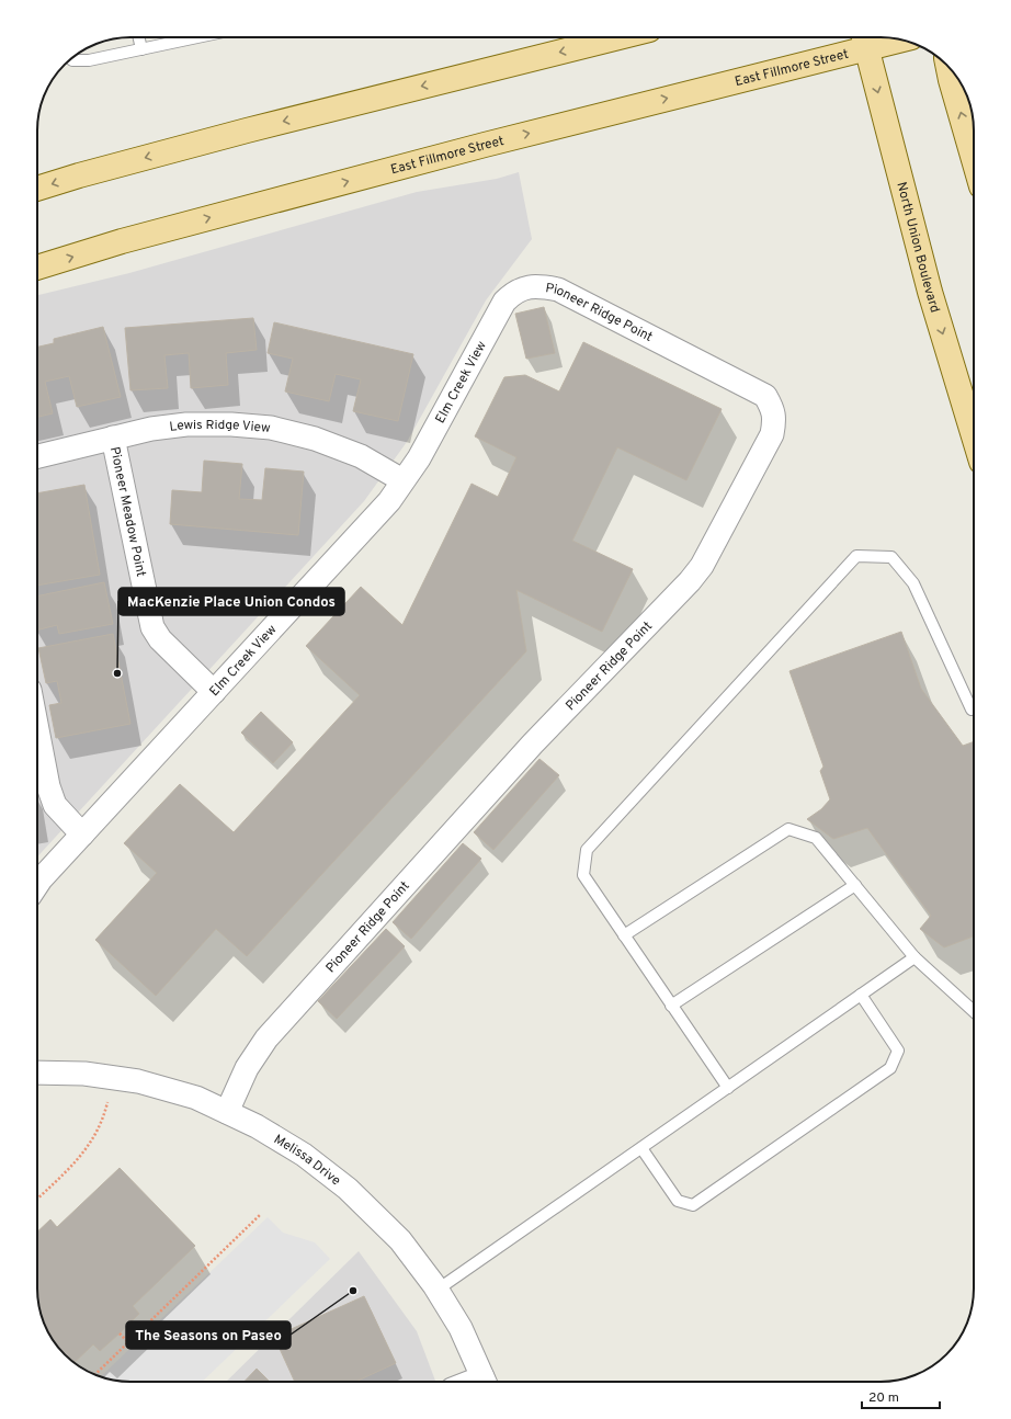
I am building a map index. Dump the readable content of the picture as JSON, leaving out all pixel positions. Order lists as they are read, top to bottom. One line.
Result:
{"streets":{"main road":["East Fillmore Street","North Union Boulevard"],"street":["Pioneer Ridge Point","Elm Creek View","Lewis Ridge View","Pioneer Meadow Point","Melissa Drive"]},"crossings":[["East Fillmore Street","North Union Boulevard"],["Pioneer Ridge Point","Elm Creek View"],["Pioneer Ridge Point","Melissa Drive"],["Elm Creek View","Lewis Ridge View"],["Elm Creek View","Pioneer Meadow Point"],["Lewis Ridge View","Pioneer Meadow Point"]],"one_way":["North Union Boulevard"],"places":["MacKenzie Place Union Condos","The Seasons on Paseo"],"scale_bar":"20 m"}
